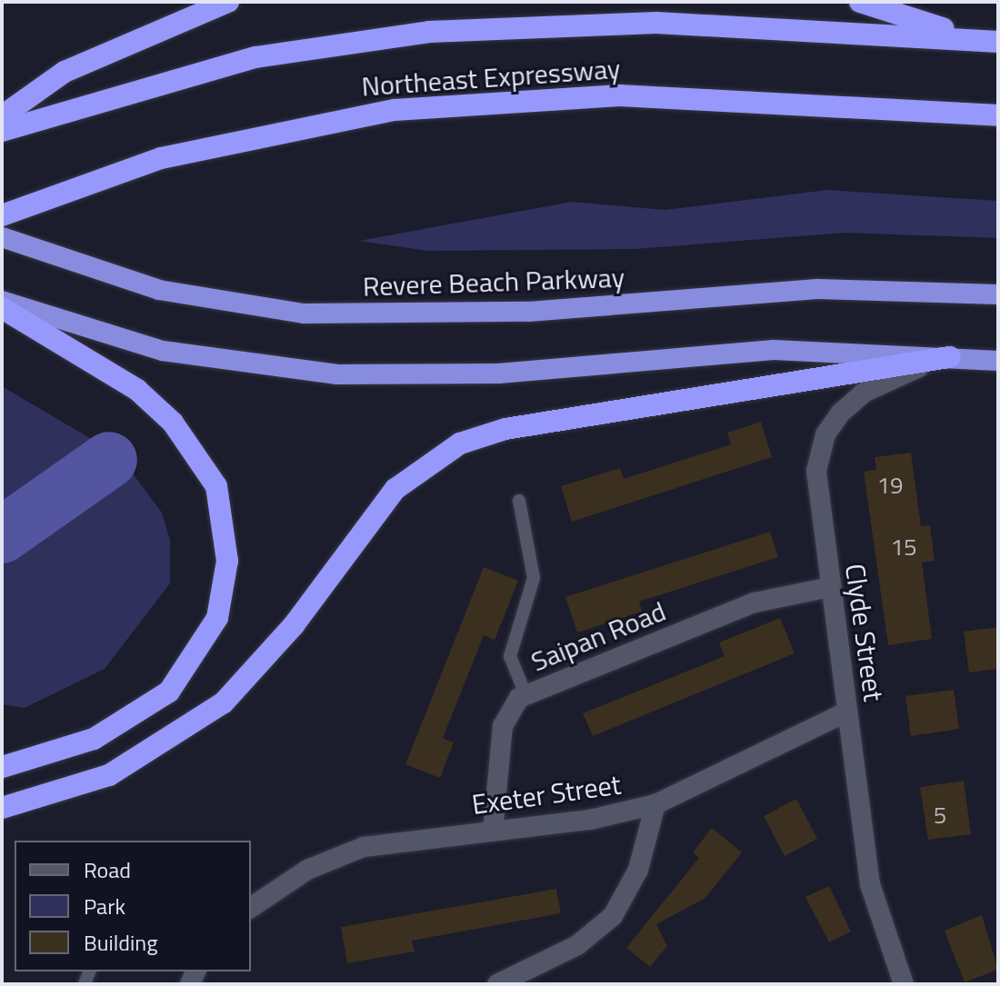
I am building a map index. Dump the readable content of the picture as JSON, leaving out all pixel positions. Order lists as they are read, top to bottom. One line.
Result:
{"streets":{"highway":["Northeast Expressway","Revere Beach Parkway"],"street":["Clyde Street","Saipan Road","Exeter Street"]},"crossings":[["Clyde Street","Saipan Road"],["Clyde Street","Exeter Street"],["Saipan Road","Exeter Street"]],"house_numbers":["19","15","5"],"legend":["Road","Park","Building"]}
